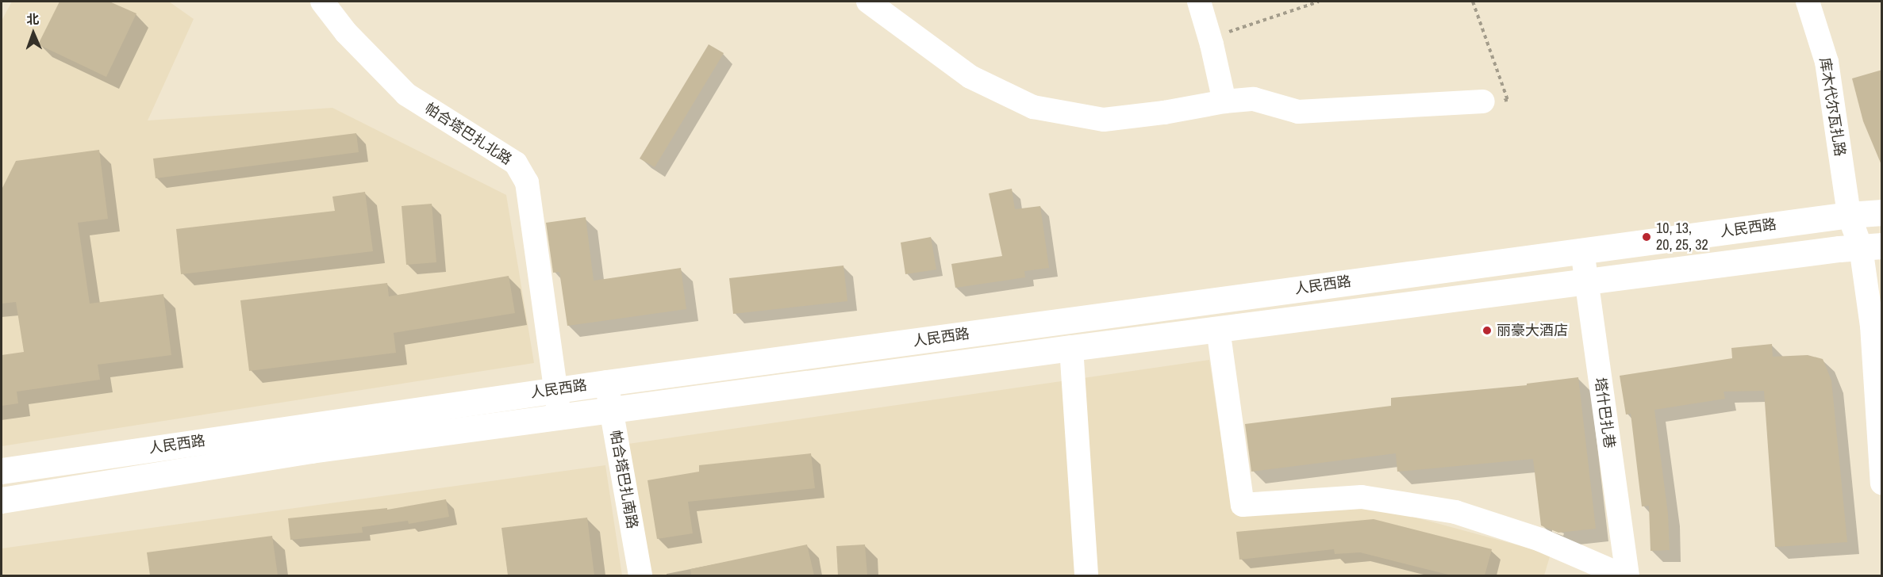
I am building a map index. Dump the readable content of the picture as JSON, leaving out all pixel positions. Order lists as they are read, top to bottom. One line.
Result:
{"streets":{"main road":["人民西路"],"street":["库木代尔瓦扎路","帕合塔巴扎北路","塔什巴扎巷","帕合塔巴扎南路"]},"crossings":[["库木代尔瓦扎路","人民西路"],["帕合塔巴扎北路","人民西路"],["人民西路","塔什巴扎巷"],["人民西路","帕合塔巴扎南路"]],"places":["10, 13, 20, 25, 32","丽豪大酒店"],"north":"top"}
